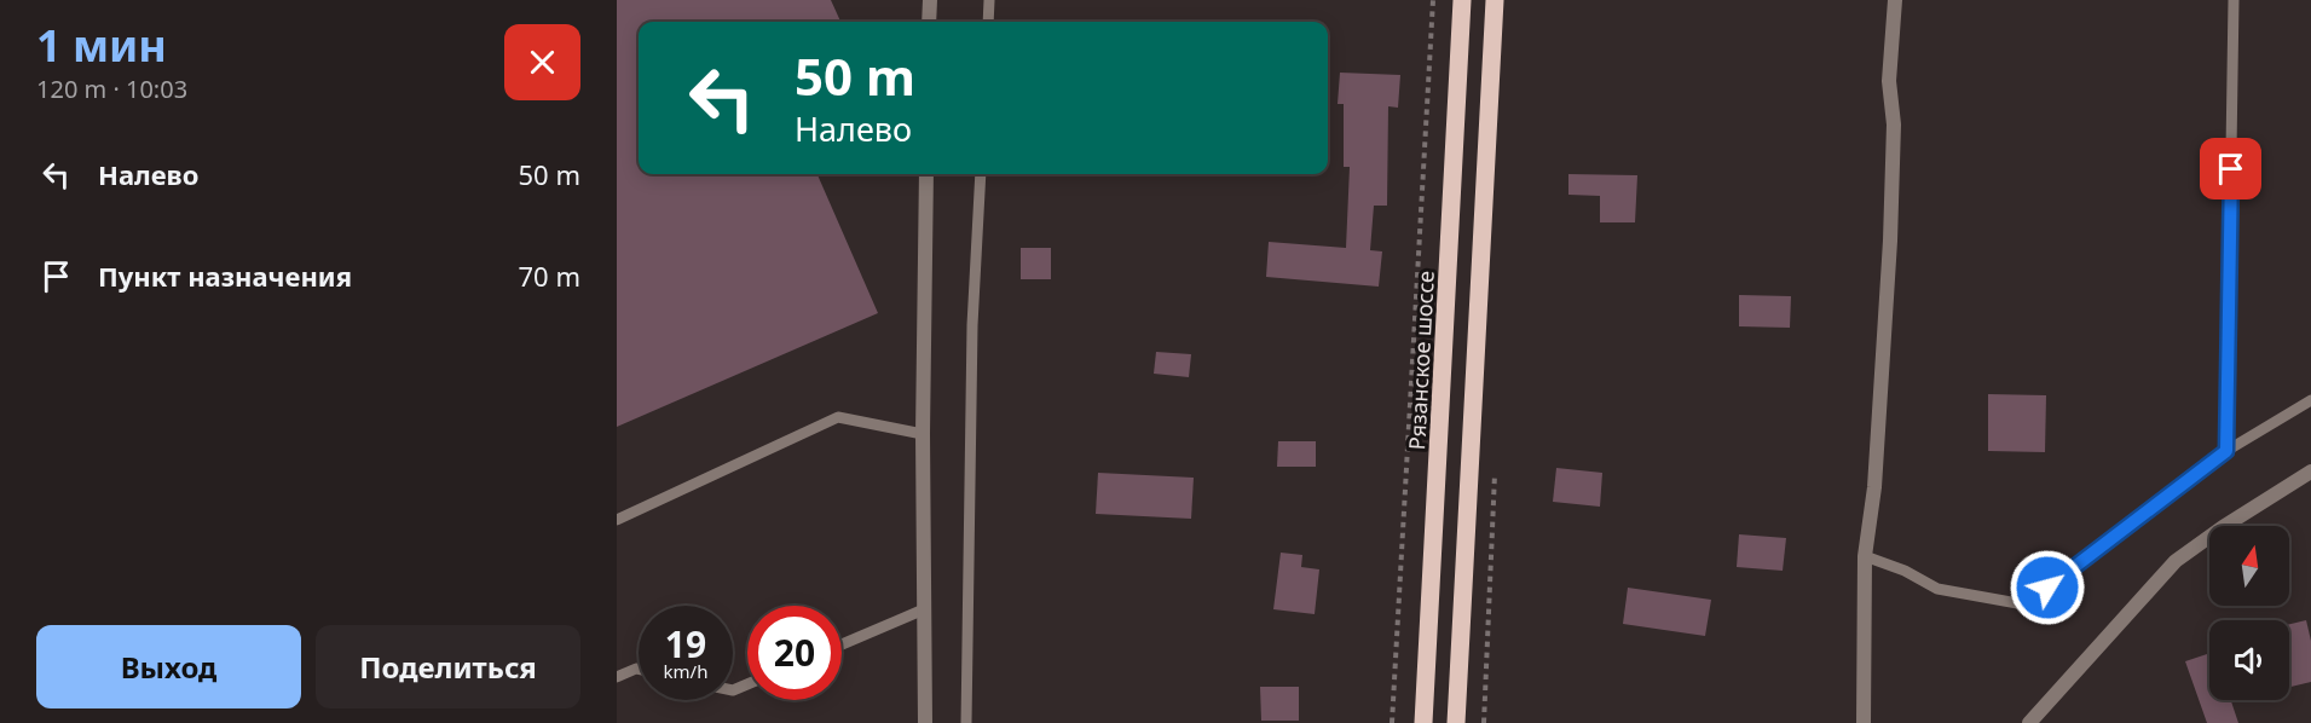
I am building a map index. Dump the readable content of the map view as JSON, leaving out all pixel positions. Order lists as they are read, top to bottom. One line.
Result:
{"streets":{"main road":["Рязанское шоссе"]},"north":"top","page":{"heading":["1 мин","120 m · 10:03"],"turn":["50 m","Налево"],"list":[{"name":"Налево","value":"50 m"},{"name":"Пункт назначения","value":"70 m"}],"speed":"19 km/h","limit":"20","buttons":["Выход","Поделиться"]}}
